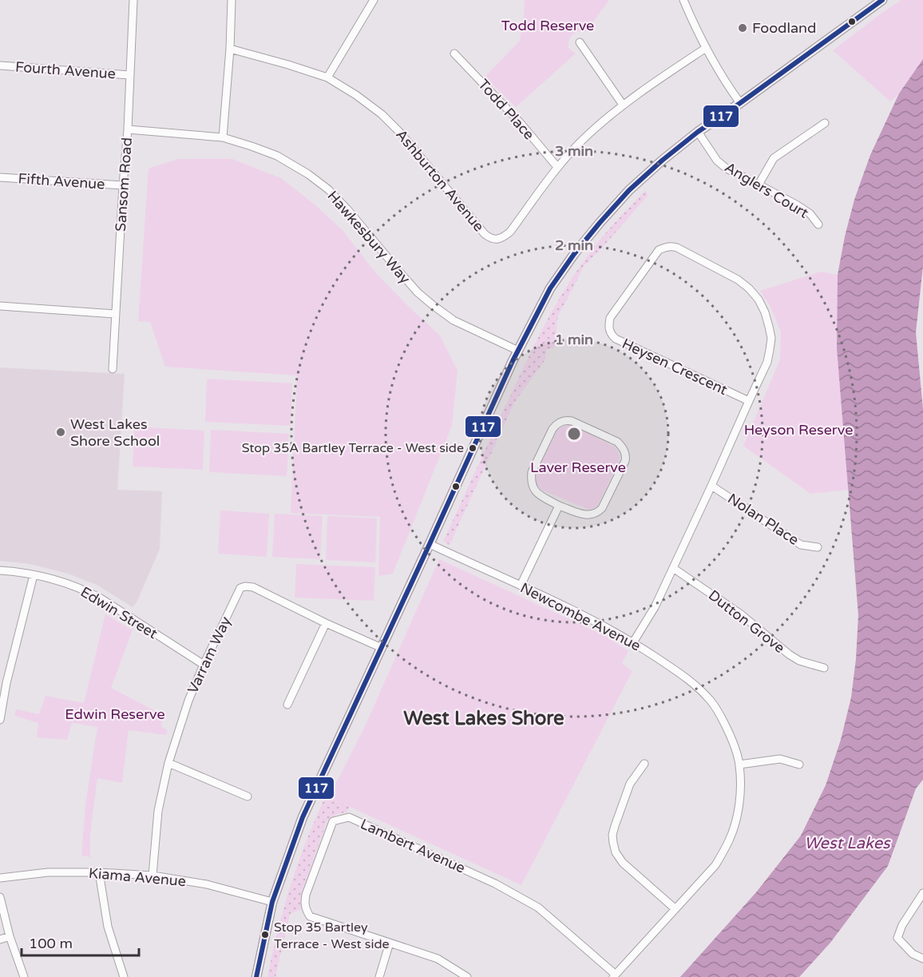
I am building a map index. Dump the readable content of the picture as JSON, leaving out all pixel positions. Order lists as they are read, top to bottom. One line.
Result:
{"streets":{"street":["Fourth Avenue","Todd Place","Ashburton Avenue","Fifth Avenue","Sansom Road","Anglers Court","Hawkesbury Way","Heysen Crescent","Nolan Place","Edwin Street","Newcombe Avenue","Dutton Grove","Varram Way","Lambert Avenue","Kiama Avenue"]},"crossings":[["Fourth Avenue","Sansom Road"],["Todd Place","Ashburton Avenue"],["Fifth Avenue","Sansom Road"],["Sansom Road","Hawkesbury Way"],["Heysen Crescent","Nolan Place"],["Heysen Crescent","Newcombe Avenue"],["Heysen Crescent","Dutton Grove"],["Edwin Street","Varram Way"],["Newcombe Avenue","Lambert Avenue"],["Varram Way","Kiama Avenue"]],"districts":["West Lakes Shore"],"water":["West Lakes"],"parks":["Todd Reserve","Heyson Reserve","Laver Reserve","Edwin Reserve"],"places":["Foodland","West Lakes Shore School","Stop 35A Bartley Terrace - West side","Stop 35 Bartley Terrace - West side"],"lines":["transit line 117"],"scale_bar":"100 m","rings":["3 min","2 min","1 min"]}
